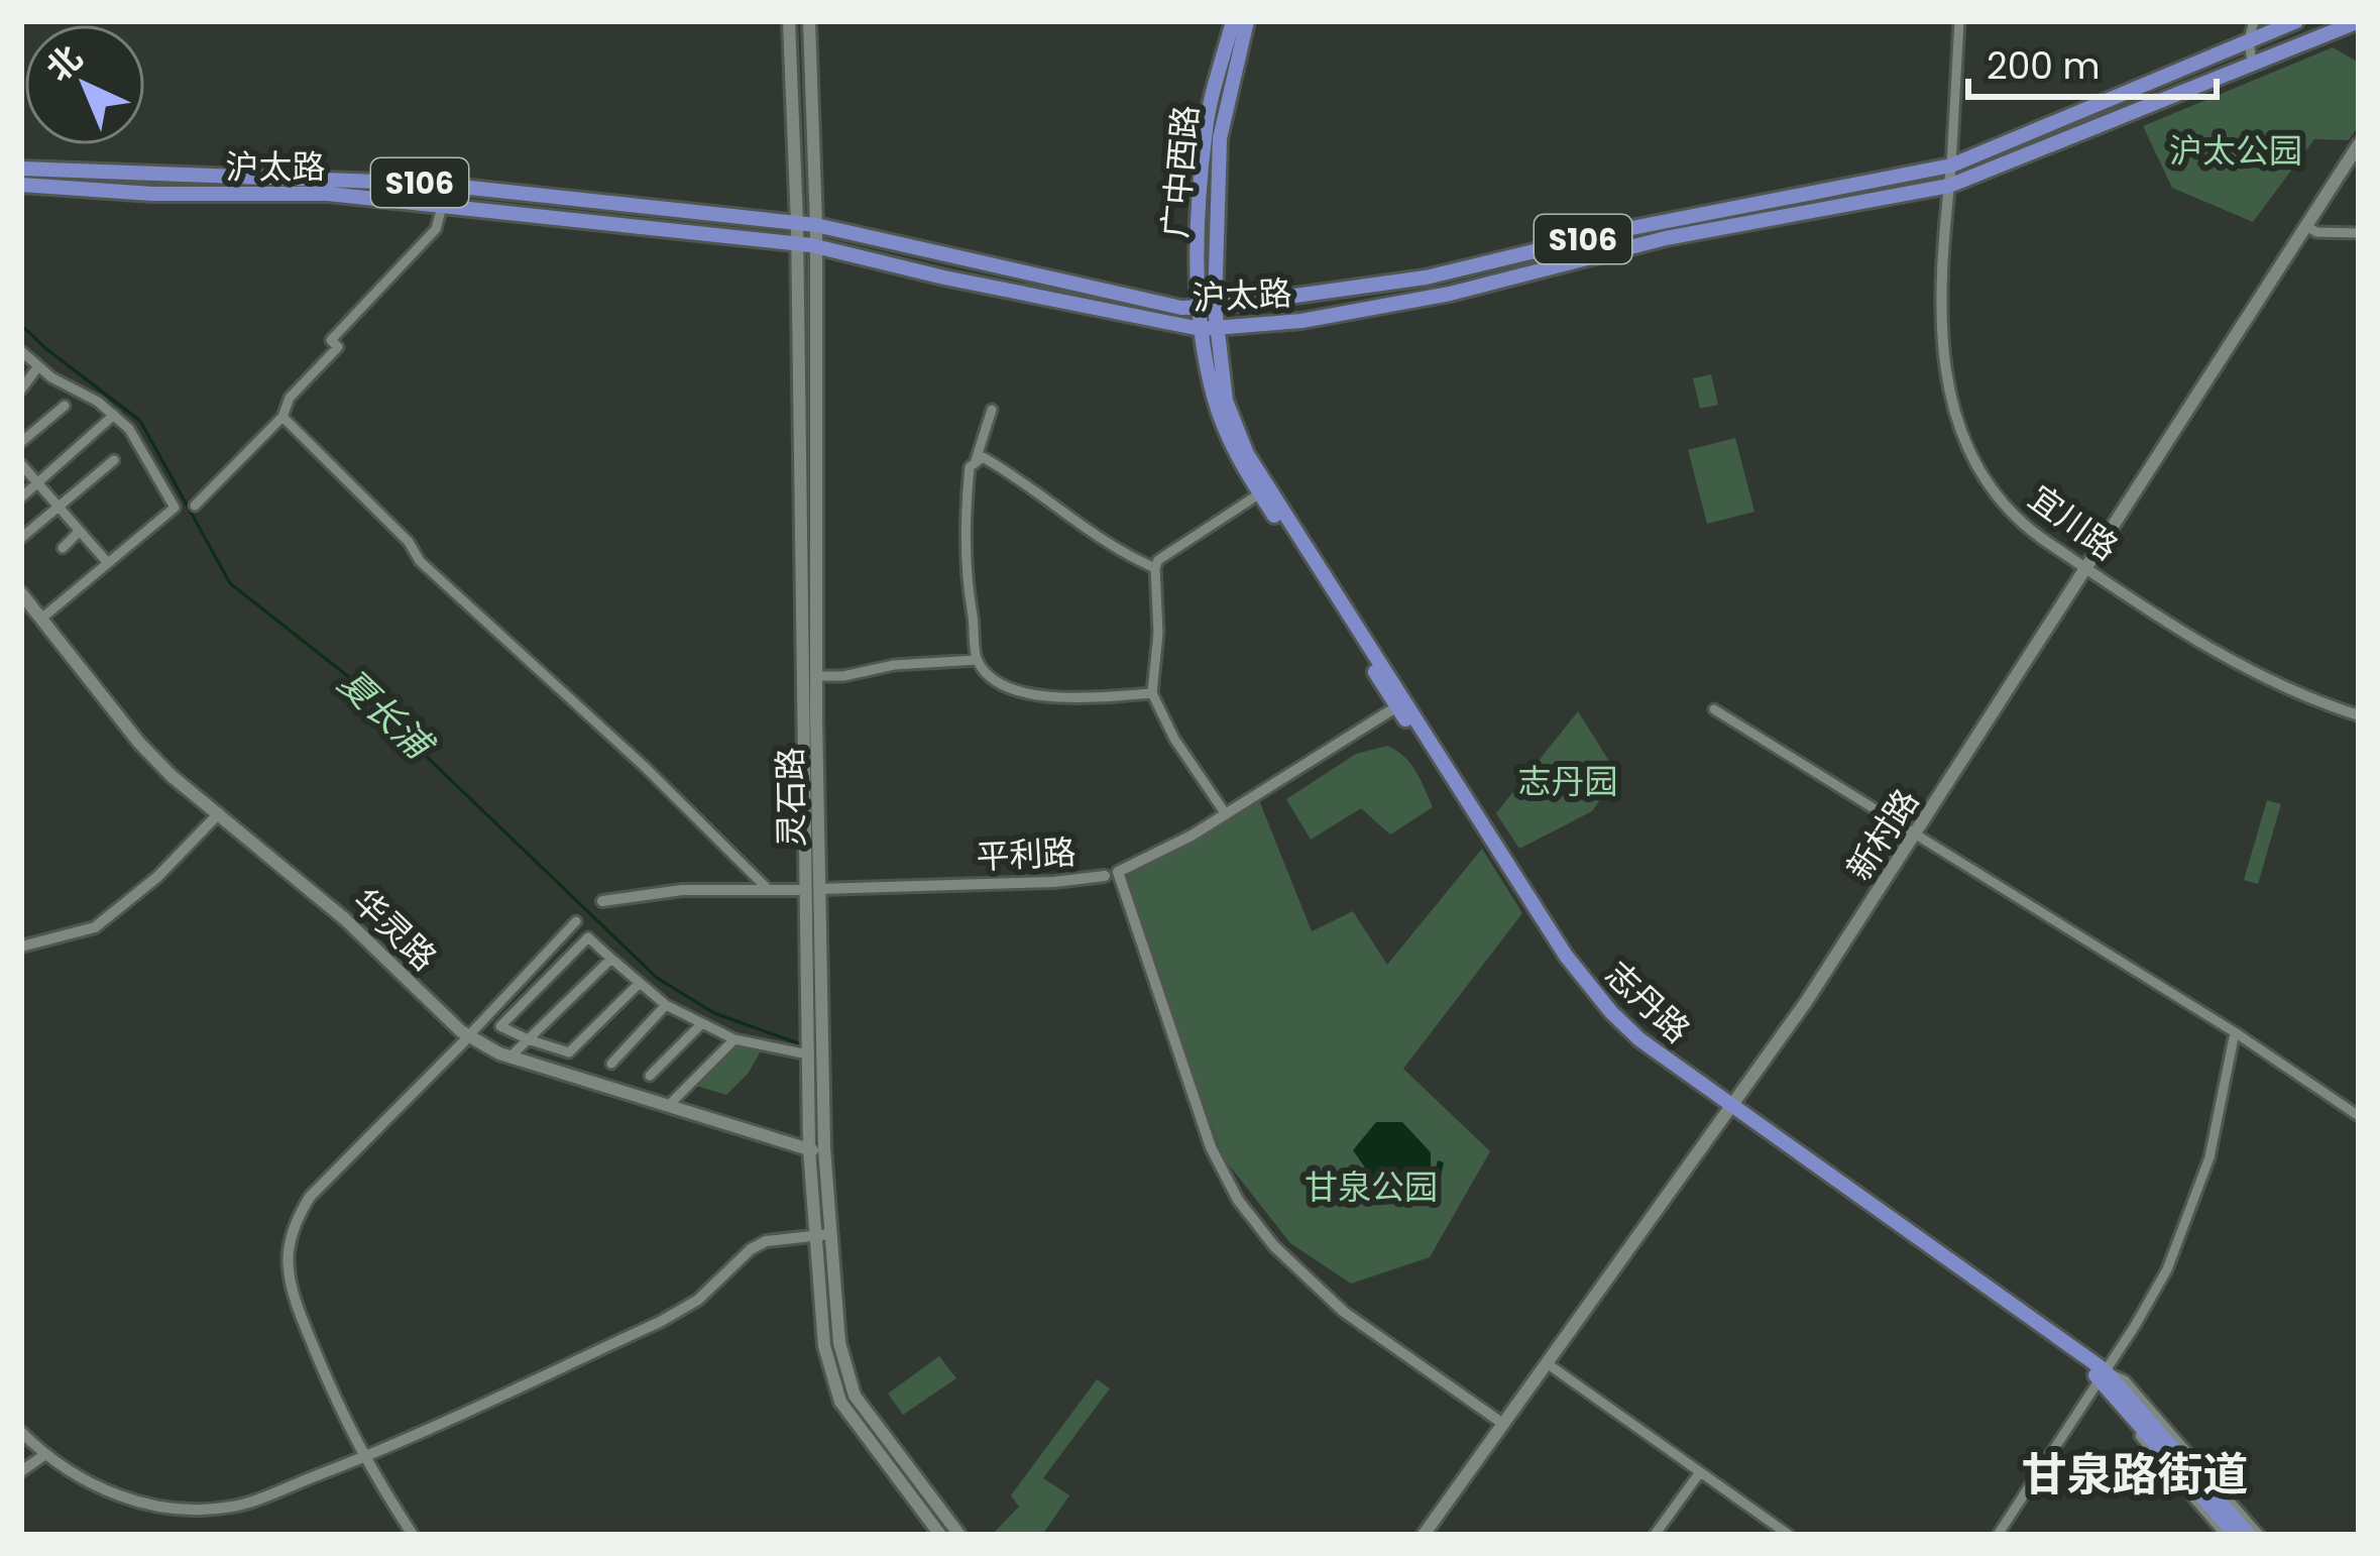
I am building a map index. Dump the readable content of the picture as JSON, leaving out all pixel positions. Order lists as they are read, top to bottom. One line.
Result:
{"streets":{"main road":["沪太路","广中西路","S106","灵石路","新村路","华灵路","志丹路"],"street":["宜川路","平利路"]},"crossings":[["沪太路","广中西路"],["沪太路","宜川路"],["沪太路","灵石路"],["沪太路","志丹路"],["广中西路","志丹路"],["宜川路","新村路"],["灵石路","平利路"],["灵石路","华灵路"],["新村路","志丹路"],["平利路","志丹路"]],"districts":["甘泉路街道"],"water":["夏长浦"],"parks":["沪太公园","志丹园","甘泉公园"],"scale_bar":"200 m","north":"top left"}
